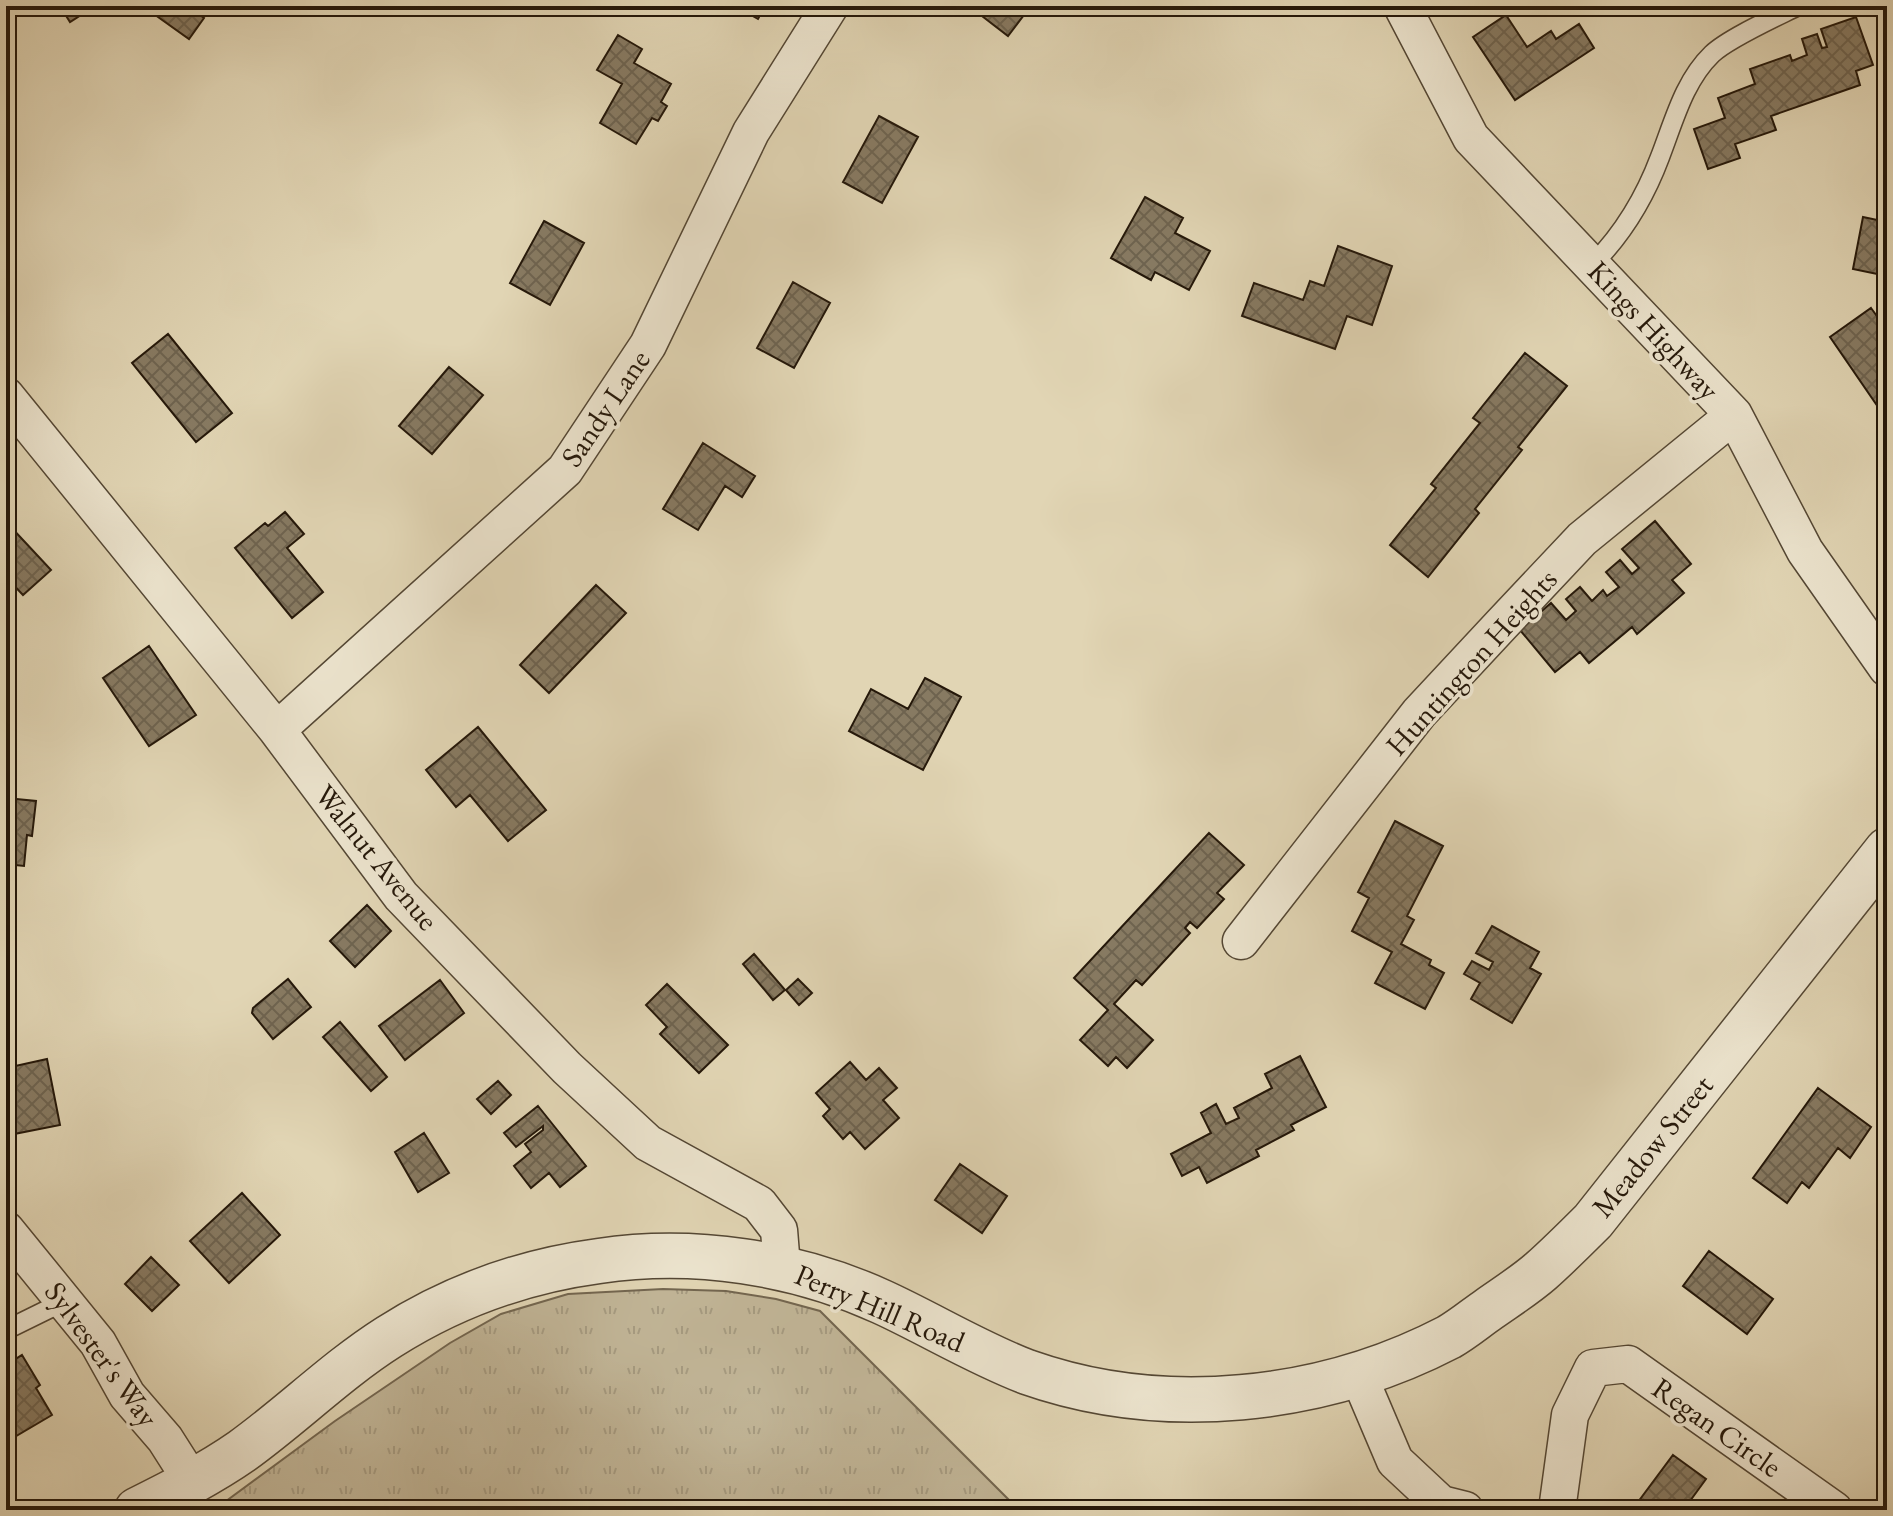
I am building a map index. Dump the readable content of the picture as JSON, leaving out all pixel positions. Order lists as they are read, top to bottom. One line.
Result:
{"streets":{"street":["Kings Highway","Sandy Lane","Huntington Heights","Walnut Avenue","Meadow Street","Perry Hill Road","Sylvester's Way","Regan Circle"]},"crossings":[["Kings Highway","Huntington Heights"],["Sandy Lane","Walnut Avenue"],["Walnut Avenue","Perry Hill Road"],["Meadow Street","Perry Hill Road"],["Perry Hill Road","Sylvester's Way"]]}
